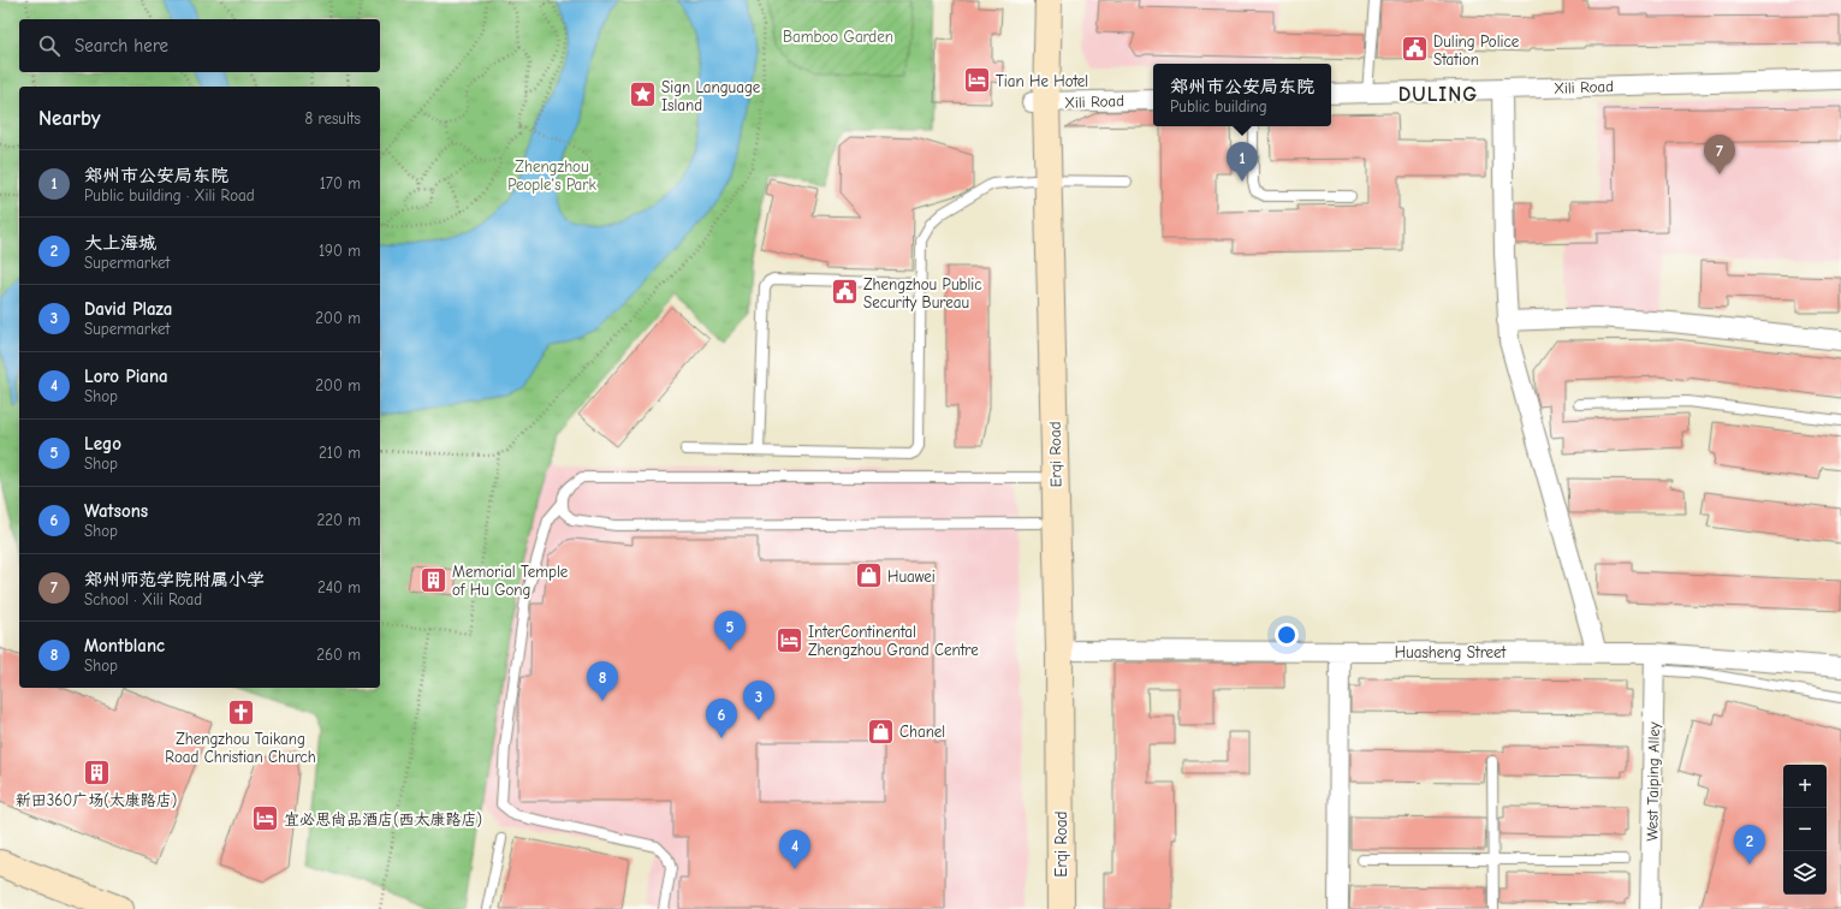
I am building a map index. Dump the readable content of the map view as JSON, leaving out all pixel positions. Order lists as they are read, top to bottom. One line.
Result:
{"streets":{"main road":["Erqi Road"],"street":["Xili Road","Huasheng Street","West Taiping Alley"]},"crossings":[["Xili Road","Erqi Road"],["Erqi Road","Huasheng Street"],["Huasheng Street","West Taiping Alley"]],"districts":["DULING"],"parks":["Bamboo Garden","Zhengzhou People's Park"],"places":{"public building":["Duling Police Station","Zhengzhou Public Security Bureau"],"hotel":["Tian He Hotel","InterContinental Zhengzhou Grand Centre","宜必思尚品酒店(西太康路店)"],"place":["Sign Language Island"],"shop":["Huawei","Chanel"],"building":["Memorial Temple of Hu Gong","新田360广场(太康路店)"],"church":["Zhengzhou Taikang Road Christian Church"]},"page":{"search":"Search here","popup":["郑州市公安局东院","Public building"],"heading":["Nearby","8 results"],"pins":["7","1","5","8","3","6","2","4"],"list":[{"mark":"1","name":"郑州市公安局东院","note":"Public building · Xili Road","value":"170 m"},{"mark":"2","name":"大上海城","note":"Supermarket","value":"190 m"},{"mark":"3","name":"David Plaza","note":"Supermarket","value":"200 m"},{"mark":"4","name":"Loro Piana","note":"Shop","value":"200 m"},{"mark":"5","name":"Lego","note":"Shop","value":"210 m"},{"mark":"6","name":"Watsons","note":"Shop","value":"220 m"},{"mark":"7","name":"郑州师范学院附属小学","note":"School · Xili Road","value":"240 m"},{"mark":"8","name":"Montblanc","note":"Shop","value":"260 m"}],"map_buttons":["+","−"]}}
